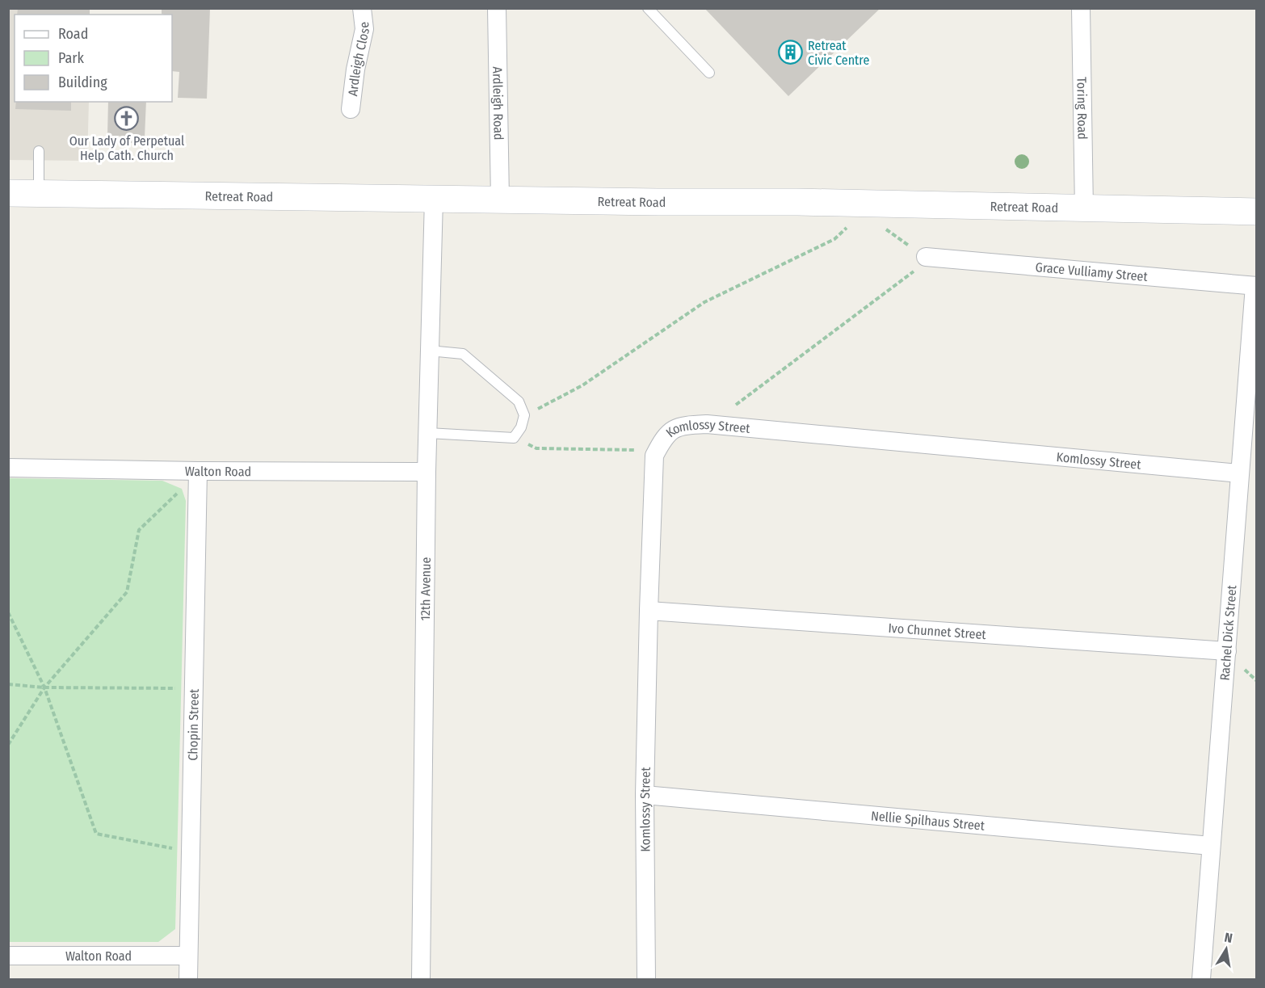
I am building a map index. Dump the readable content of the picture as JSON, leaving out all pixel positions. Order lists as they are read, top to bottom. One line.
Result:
{"streets":{"main road":["Retreat Road"],"street":["Ardleigh Close","Ardleigh Road","Toring Road","Grace Vulliamy Street","Komlossy Street","Walton Road","12th Avenue","Ivo Chunnet Street","Rachel Dick Street","Chopin Street","Nellie Spilhaus Street"]},"crossings":[["Ardleigh Road","Retreat Road"],["Toring Road","Retreat Road"],["Retreat Road","12th Avenue"],["Grace Vulliamy Street","Rachel Dick Street"],["Komlossy Street","Ivo Chunnet Street"],["Komlossy Street","Rachel Dick Street"],["Komlossy Street","Nellie Spilhaus Street"],["Walton Road","12th Avenue"],["Walton Road","Chopin Street"],["Ivo Chunnet Street","Rachel Dick Street"],["Rachel Dick Street","Nellie Spilhaus Street"]],"places":{"building":["Retreat Civic Centre"],"church":["Our Lady of Perpetual Help Cath. Church"]},"legend":["Road","Park","Building"],"north":"top"}
